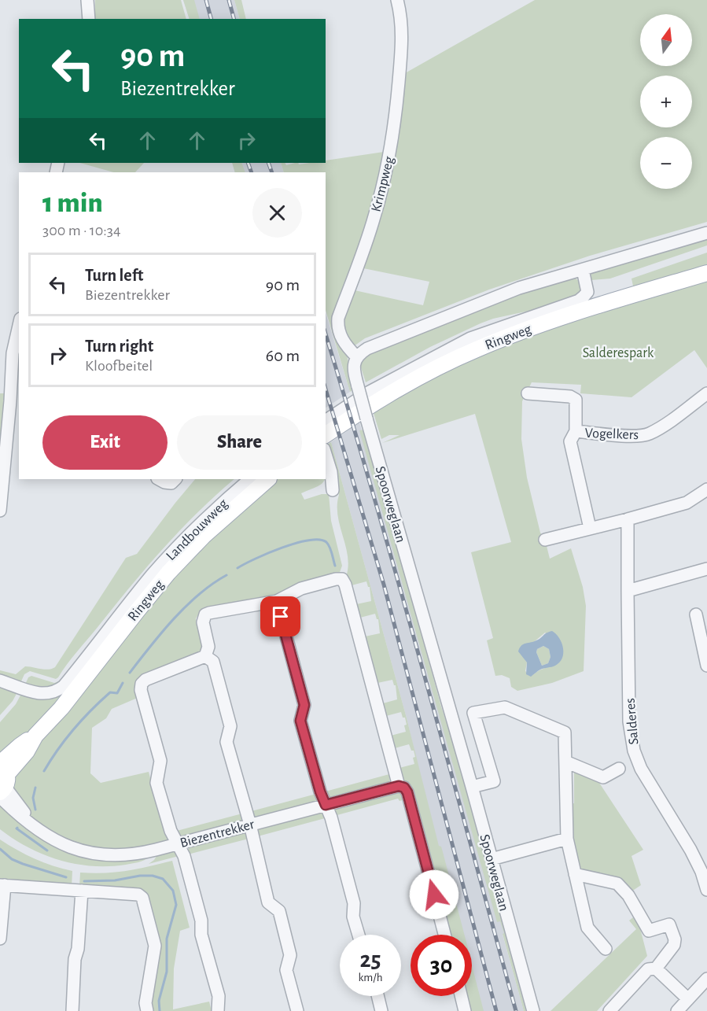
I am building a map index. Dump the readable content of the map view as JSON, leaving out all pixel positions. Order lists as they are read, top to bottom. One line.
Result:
{"streets":{"main road":["Ringweg"],"street":["Krimpweg","Vogelkers","Spoorweglaan","Landbouwweg","Salderes","Biezentrekker"]},"crossings":[["Krimpweg","Spoorweglaan"],["Ringweg","Biezentrekker"]],"parks":["Salderespark"],"north":"top","page":{"map_buttons":["+","−"],"turn":["90 m","Biezentrekker"],"heading":["1 min","300 m · 10:34"],"list":[{"name":"Turn left","note":"Biezentrekker","value":"90 m"},{"name":"Turn right","note":"Kloofbeitel","value":"60 m"}],"buttons":["Exit","Share"],"speed":"25 km/h","limit":"30"}}
